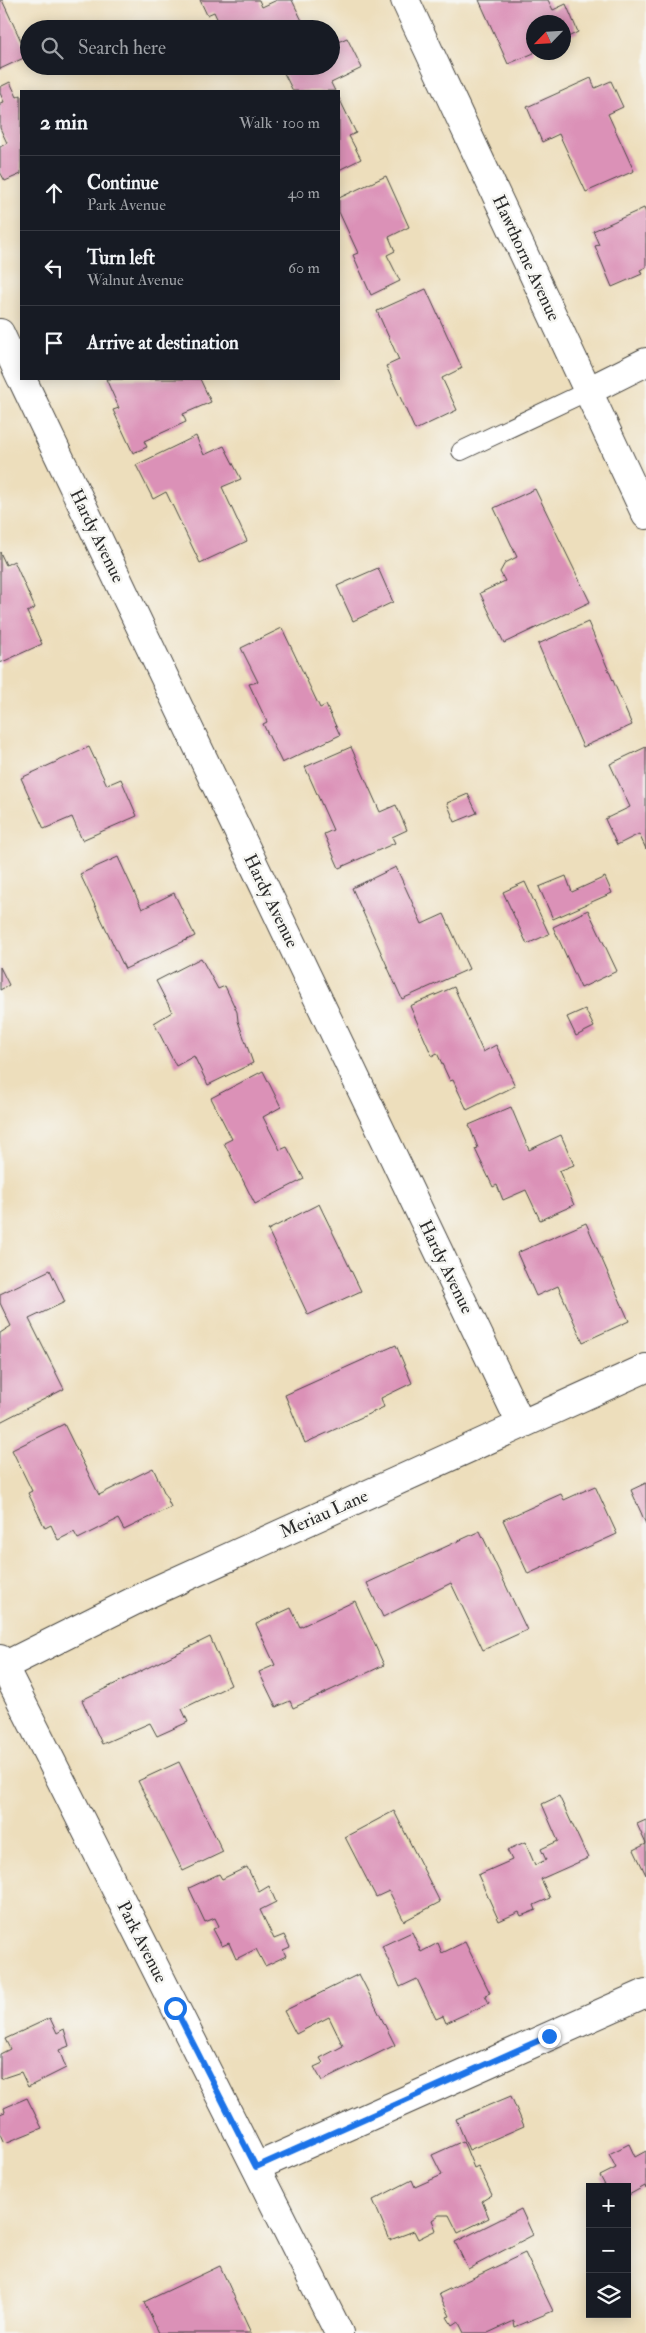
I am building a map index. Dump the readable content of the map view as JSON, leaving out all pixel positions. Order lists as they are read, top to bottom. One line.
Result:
{"streets":{"street":["Hawthorne Avenue","Hardy Avenue","Meriau Lane","Park Avenue"]},"crossings":[["Hardy Avenue","Meriau Lane"],["Meriau Lane","Park Avenue"]],"north":"bottom left","page":{"search":"Search here","heading":["2 min","Walk · 100 m"],"list":[["Continue","Park Avenue","40 m"],["Turn left","Walnut Avenue","60 m"],"Arrive at destination"],"map_buttons":["+","−"]}}
